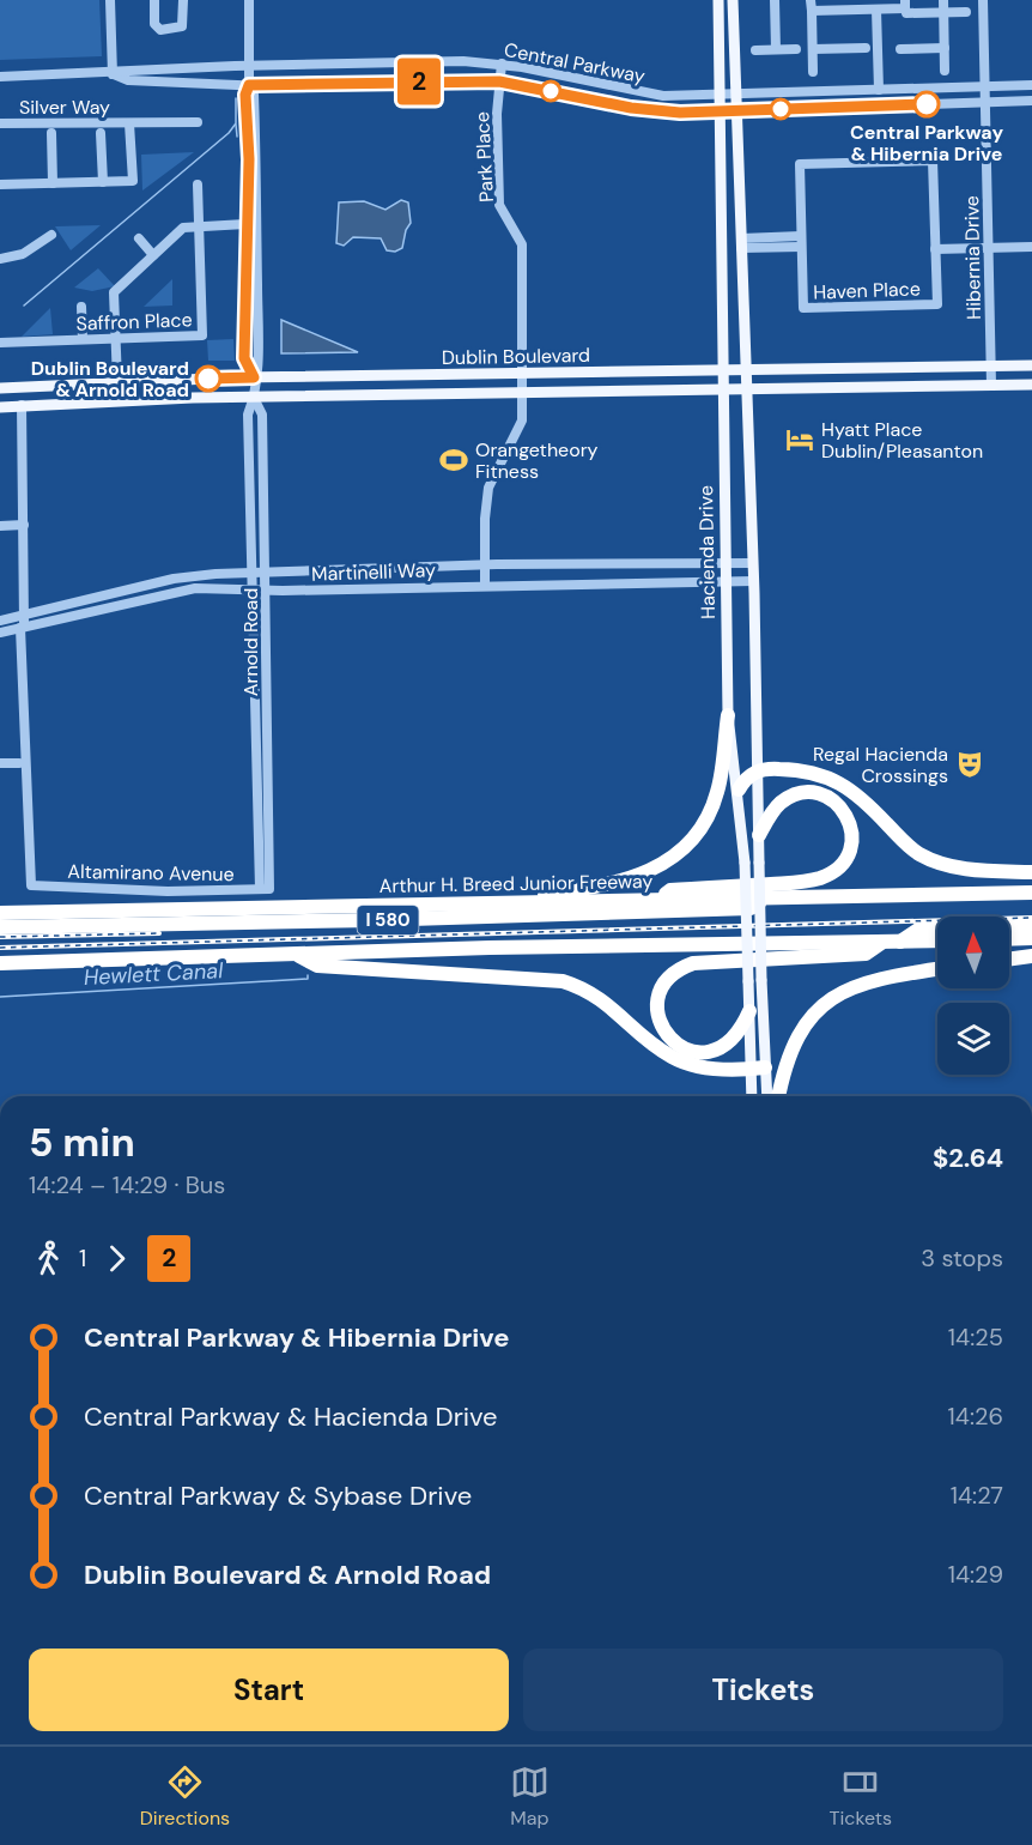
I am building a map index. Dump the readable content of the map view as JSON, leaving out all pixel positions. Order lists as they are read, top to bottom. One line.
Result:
{"streets":{"highway":["Arthur H. Breed Junior Freeway","I 580"],"main road":["Dublin Boulevard","Hacienda Drive"],"street":["Central Parkway","Silver Way","Park Place","Hibernia Drive","Haven Place","Saffron Place","Martinelli Way","Arnold Road","Altamirano Avenue"]},"crossings":[["Central Parkway","Park Place"],["Central Parkway","Hibernia Drive"],["Central Parkway","Hacienda Drive"],["Central Parkway","Arnold Road"],["Park Place","Dublin Boulevard"],["Park Place","Martinelli Way"],["Hibernia Drive","Dublin Boulevard"],["Dublin Boulevard","Hacienda Drive"],["Dublin Boulevard","Arnold Road"],["Hacienda Drive","Martinelli Way"],["Martinelli Way","Arnold Road"],["Martinelli Way","Altamirano Avenue"],["Arnold Road","Altamirano Avenue"],["Arthur H. Breed Junior Freeway","I 580"]],"water":["Hewlett Canal"],"places":{"other":["Central Parkway & Hibernia Drive","Dublin Boulevard & Arnold Road"],"hotel":["Hyatt Place Dublin/Pleasanton"],"sports":["Orangetheory Fitness"],"theatre":["Regal Hacienda Crossings"]},"lines":["bus line 2"],"north":"top","page":{"on_map":"2","heading":["5 min","14:24 – 14:29 · Bus","$2.64"],"legs":["1","2","3 stops"],"list":[{"name":"Central Parkway & Hibernia Drive","value":"14:25"},{"name":"Central Parkway & Hacienda Drive","value":"14:26"},{"name":"Central Parkway & Sybase Drive","value":"14:27"},{"name":"Dublin Boulevard & Arnold Road","value":"14:29"}],"buttons":["Start","Tickets"],"tabs":["Directions","Map","Tickets"]}}
